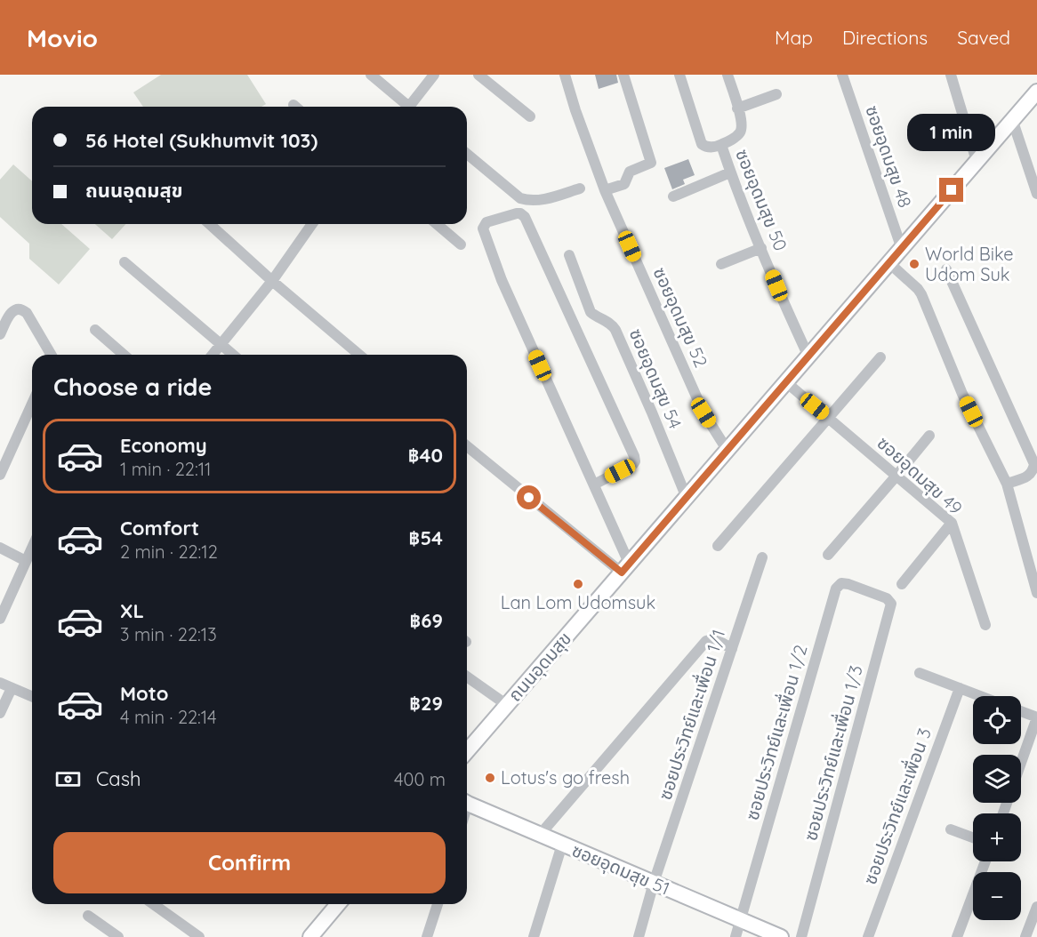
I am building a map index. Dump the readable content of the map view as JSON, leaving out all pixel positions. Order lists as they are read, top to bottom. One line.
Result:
{"streets":{"main road":["ถนนอุดมสุข","ซอยอุดมสุข 51"],"street":["ซอยอุดมสุข 48","ซอยอุดมสุข 50","ซอยอุดมสุข 52","ซอยอุดมสุข 54","ซอยอุดมสุข 49","ซอยประวิทย์และเพื่อน 1/1","ซอยประวิทย์และเพื่อน 1/2","ซอยประวิทย์และเพื่อน 1/3","ซอยประวิทย์และเพื่อน 3"]},"crossings":[["ซอยอุดมสุข 48","ถนนอุดมสุข"],["ซอยอุดมสุข 50","ถนนอุดมสุข"],["ซอยอุดมสุข 52","ถนนอุดมสุข"],["ซอยอุดมสุข 54","ถนนอุดมสุข"],["ซอยอุดมสุข 49","ถนนอุดมสุข"],["ซอยประวิทย์และเพื่อน 1/1","ซอยอุดมสุข 51"],["ซอยประวิทย์และเพื่อน 1/2","ซอยประวิทย์และเพื่อน 1/3"],["ซอยประวิทย์และเพื่อน 1/2","ซอยอุดมสุข 51"]],"places":["World Bike Udom Suk","Lan Lom Udomsuk","Lotus's go fresh"],"page":{"header":"Movio","nav":["Map","Directions","Saved"],"banner":["56 Hotel (Sukhumvit 103)","ถนนอุดมสุข"],"bubble":"1 min","heading":"Choose a ride","list":[{"name":"Economy","note":"1 min · 22:11","value":"฿40"},{"name":"Comfort","note":"2 min · 22:12","value":"฿54"},{"name":"XL","note":"3 min · 22:13","value":"฿69"},{"name":"Moto","note":"4 min · 22:14","value":"฿29"}],"map_buttons":["+","−"],"pay":["Cash","400 m"],"buttons":"Confirm"}}
